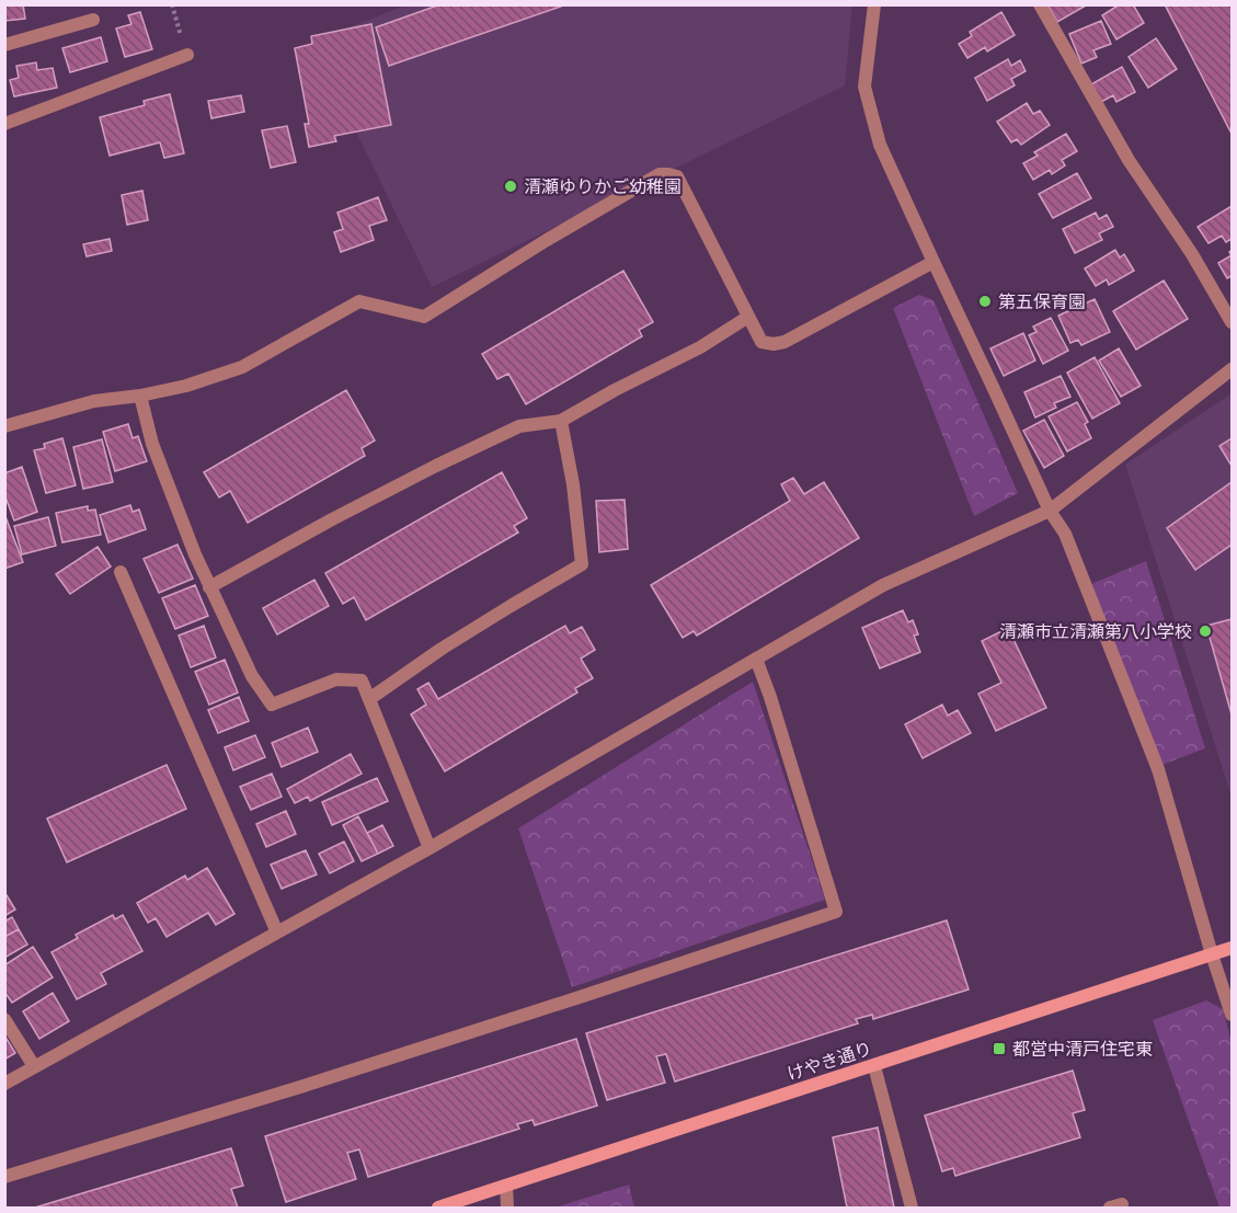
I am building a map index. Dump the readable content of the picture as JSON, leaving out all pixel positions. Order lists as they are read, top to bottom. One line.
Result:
{"streets":{"street":["けやき通り"]},"places":{"other":["清瀬ゆりかご幼稚園","第五保育園","清瀬市立清瀬第八小学校"],"transit":["都営中清戸住宅東"]}}
